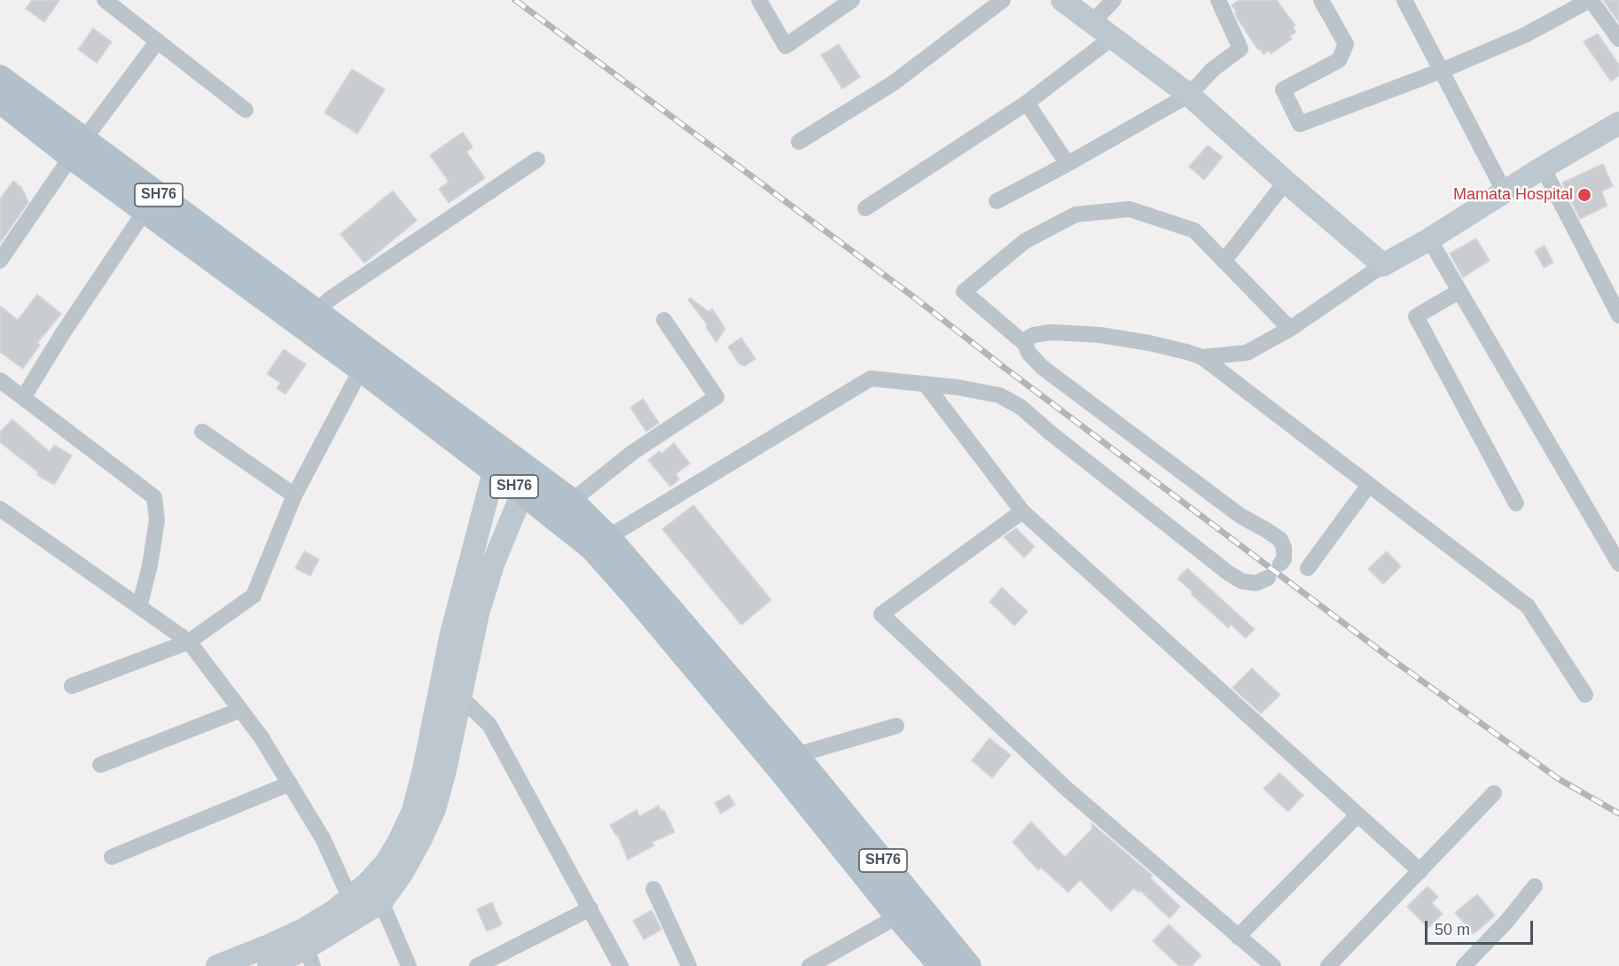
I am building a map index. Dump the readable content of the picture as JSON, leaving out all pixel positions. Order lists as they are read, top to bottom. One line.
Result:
{"streets":{"main road":["SH76"]},"places":["Mamata Hospital"],"scale_bar":"50 m"}
